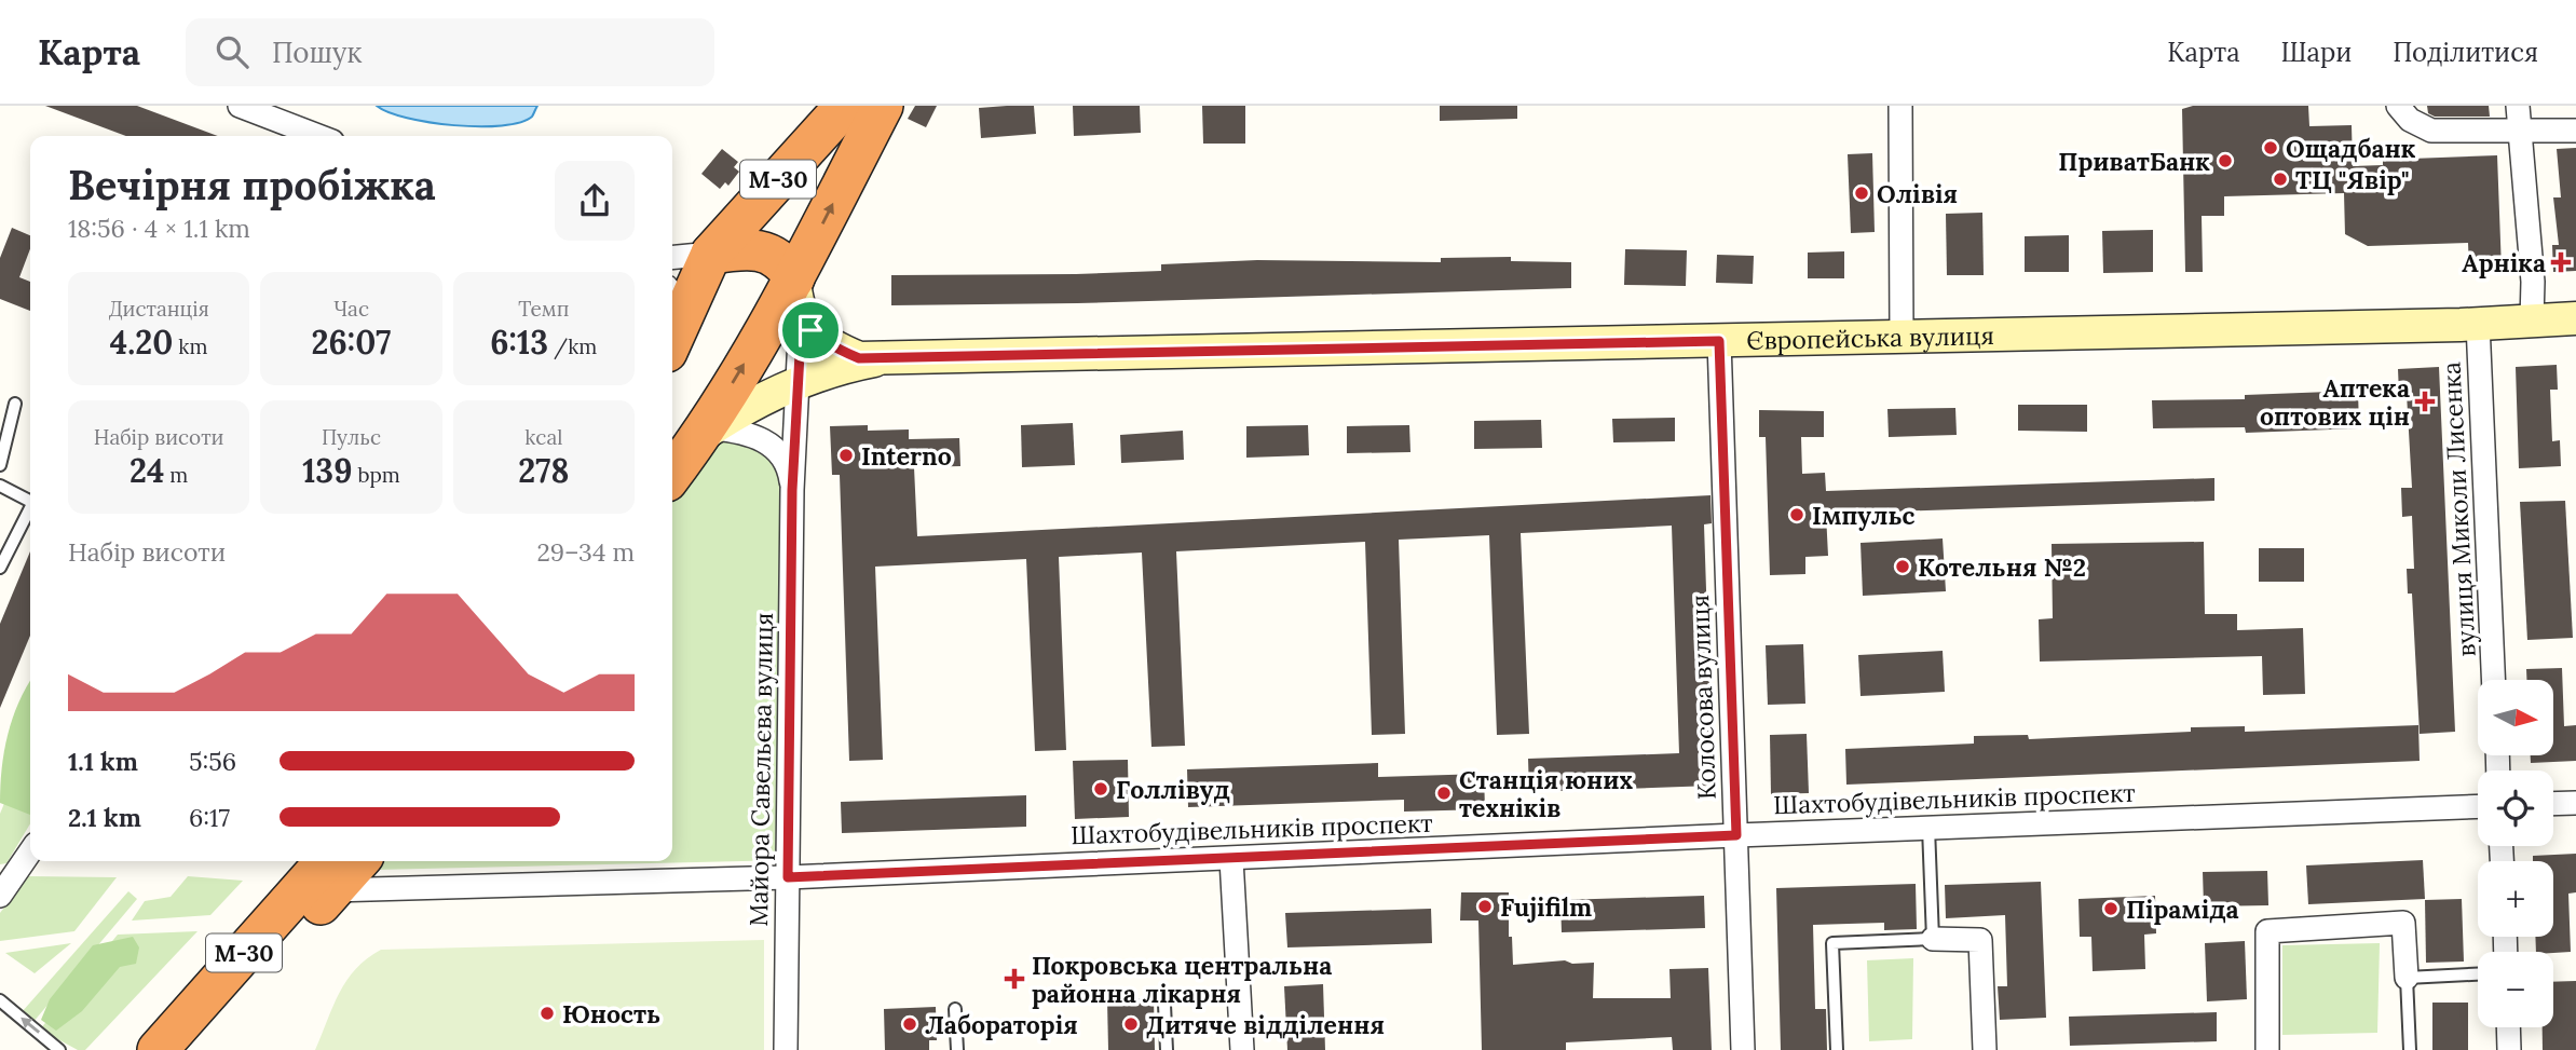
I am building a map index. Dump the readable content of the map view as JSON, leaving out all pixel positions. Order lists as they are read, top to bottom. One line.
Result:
{"streets":{"highway":["М-30"],"street":["Європейська вулиця","вулиця Миколи Лисенка","Колосова вулиця","Майора Савельєва вулиця","Шахтобудівельників проспект"]},"crossings":[["М-30","Європейська вулиця"],["М-30","Майора Савельєва вулиця"],["М-30","Шахтобудівельників проспект"],["Європейська вулиця","вулиця Миколи Лисенка"],["Європейська вулиця","Колосова вулиця"],["Європейська вулиця","Майора Савельєва вулиця"],["Колосова вулиця","Шахтобудівельників проспект"],["Майора Савельєва вулиця","Шахтобудівельників проспект"]],"places":{"other":["Ощадбанк","ПриватБанк","ТЦ \"Явір\"","Олівія","Interno","Імпульс","Котельня №2","Голлівуд","Станція юних техніків","Fujifilm","Піраміда","Юность","Лабораторія","Дитяче відділення"],"health":["Арніка","Аптека оптових цін","Покровська центральна районна лікарня"]},"north":"right","page":{"header":"Карта","search":"Пошук","nav":["Карта","Шари","Поділитися"],"heading":["Вечірня пробіжка","18:56 · 4 × 1.1 km"],"stats":[["Дистанція","4.20 km"],["Час","26:07"],["Темп","6:13 /km"],["Набір висоти","24 m"],["Пульс","139 bpm"],["kcal","278"]],"chart":["Набір висоти","29–34 m"],"map_buttons":["+","−"],"list":[{"name":"1.1 km","note":"5:56"},{"name":"2.1 km","note":"6:17"}]}}
